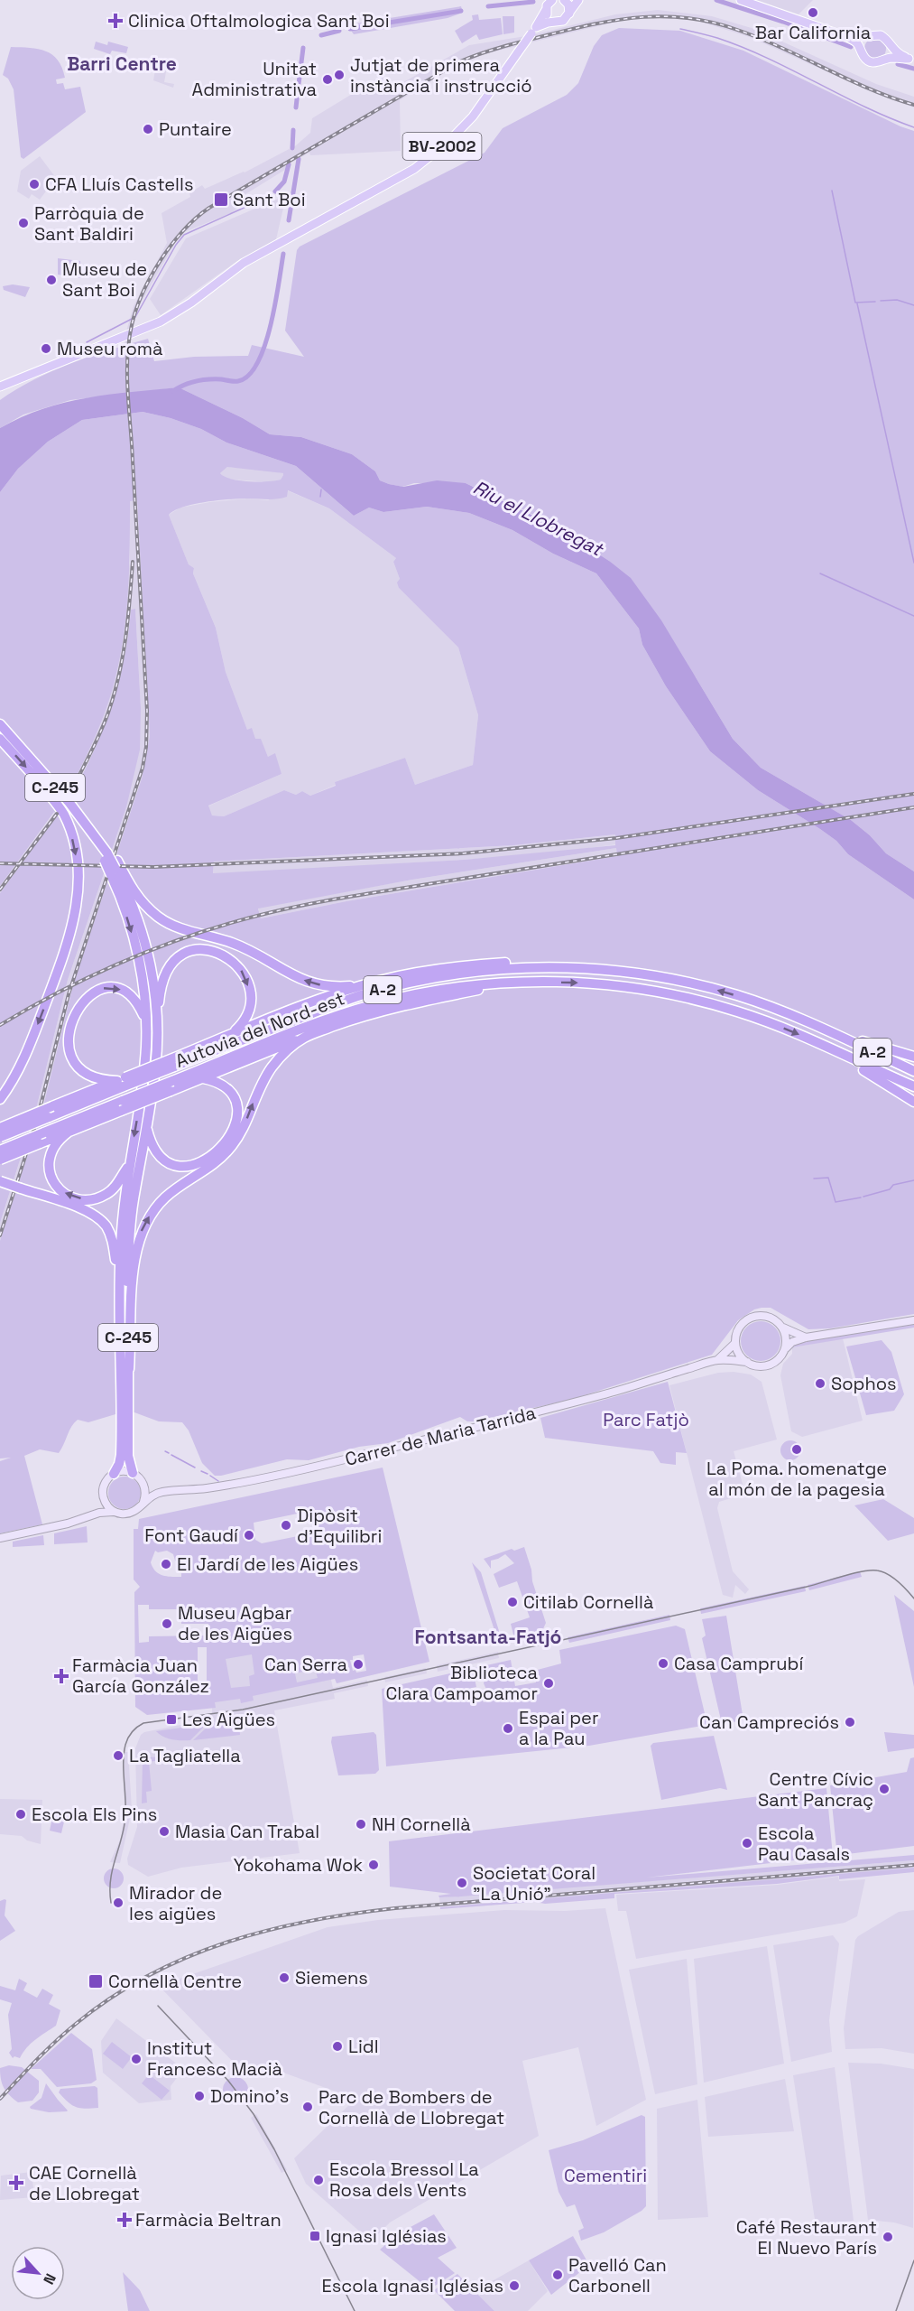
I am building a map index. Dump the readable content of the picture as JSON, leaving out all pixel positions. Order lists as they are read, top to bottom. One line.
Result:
{"streets":{"highway":["C-245","A-2","Autovia del Nord-est"],"main road":["BV-2002","Carrer de Maria Tarrida"]},"districts":["Barri Centre","Fontsanta-Fatjó"],"water":["Riu el Llobregat"],"parks":["Parc Fatjò","Cementiri"],"places":{"other":["Bar California","Jutjat de primera instància i instrucció","Unitat Administrativa","Puntaire","CFA Lluís Castells","Parròquia de Sant Baldiri","Museu de Sant Boi","Museu romà","Sophos","La Poma. homenatge al món de la pagesia","Dipòsit d'Equilibri","Font Gaudí","El Jardí de les Aigües","Citilab Cornellà","Museu Agbar de les Aigües","Casa Camprubí","Can Serra","Biblioteca Clara Campoamor","Can Campreciós","Espai per a la Pau","La Tagliatella","Centre Cívic Sant Pancraç","Escola Els Pins","NH Cornellà","Masia Can Trabal","Escola Pau Casals","Yokohama Wok","Societat Coral \"La Unió\"","Mirador de les aigües","Siemens","Lidl","Institut Francesc Macià","Domino's","Parc de Bombers de Cornellà de Llobregat","Escola Bressol La Rosa dels Vents","Café Restaurant El Nuevo París","Pavelló Can Carbonell","Escola Ignasi Iglésias"],"health":["Clinica Oftalmologica Sant Boi","Farmàcia Juan García González","CAE Cornellà de Llobregat","Farmàcia Beltran"],"transit":["Sant Boi","Les Aigües","Cornellà Centre","Ignasi Iglésias"]},"north":"bottom right"}
